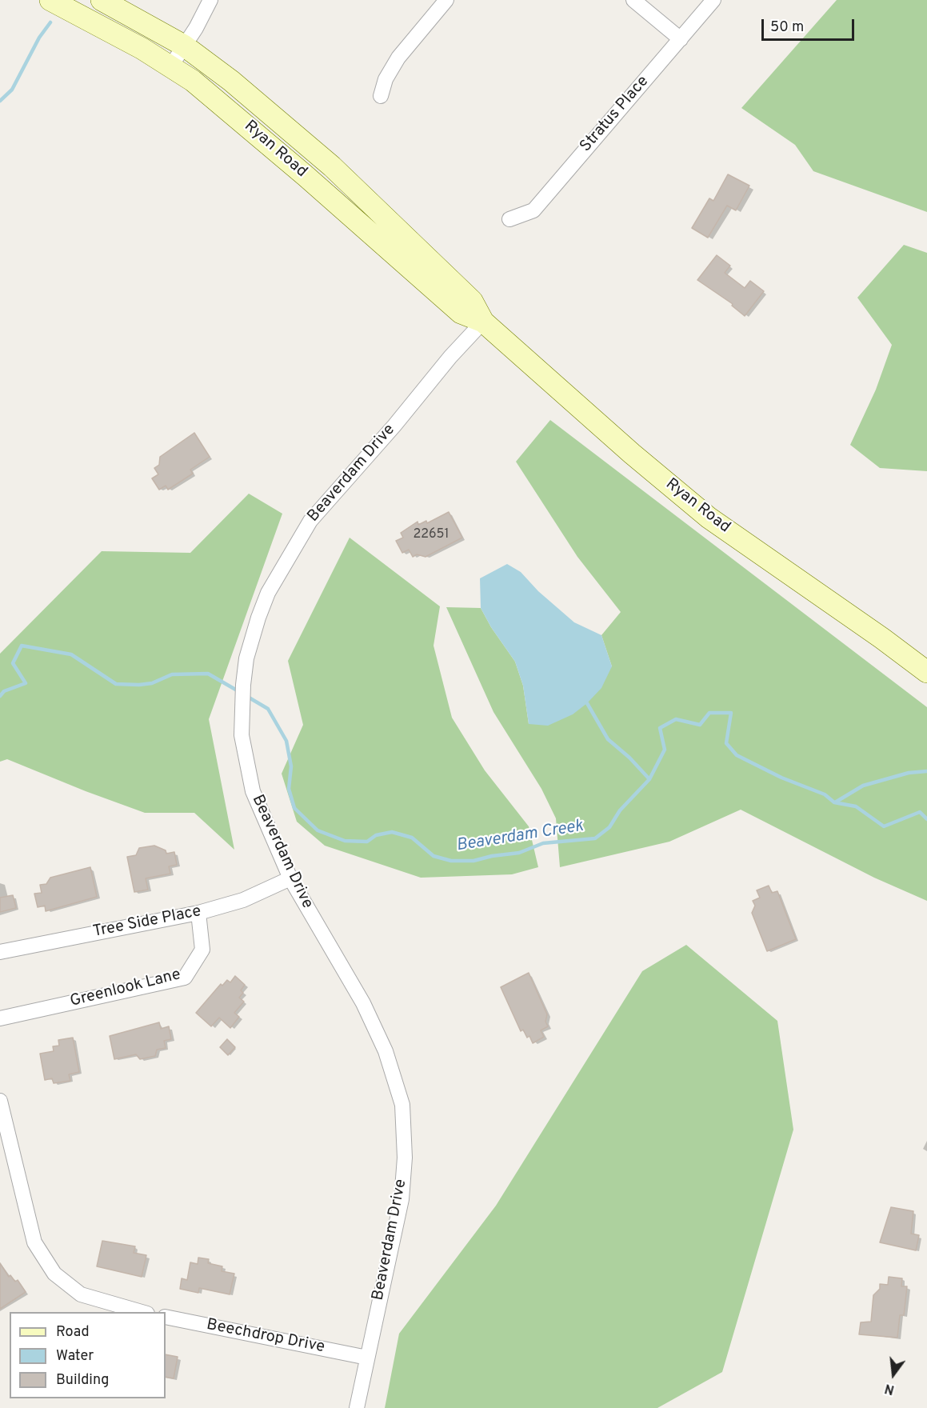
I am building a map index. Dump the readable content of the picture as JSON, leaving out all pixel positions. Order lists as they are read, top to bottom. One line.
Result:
{"streets":{"main road":["Ryan Road"],"street":["Stratus Place","Beaverdam Drive","Tree Side Place","Greenlook Lane","Beechdrop Drive"]},"crossings":[["Ryan Road","Beaverdam Drive"],["Beaverdam Drive","Tree Side Place"],["Beaverdam Drive","Beechdrop Drive"],["Tree Side Place","Greenlook Lane"]],"water":["Beaverdam Creek"],"house_numbers":["22651"],"legend":["Road","Water","Building"],"scale_bar":"50 m","north":"bottom"}
